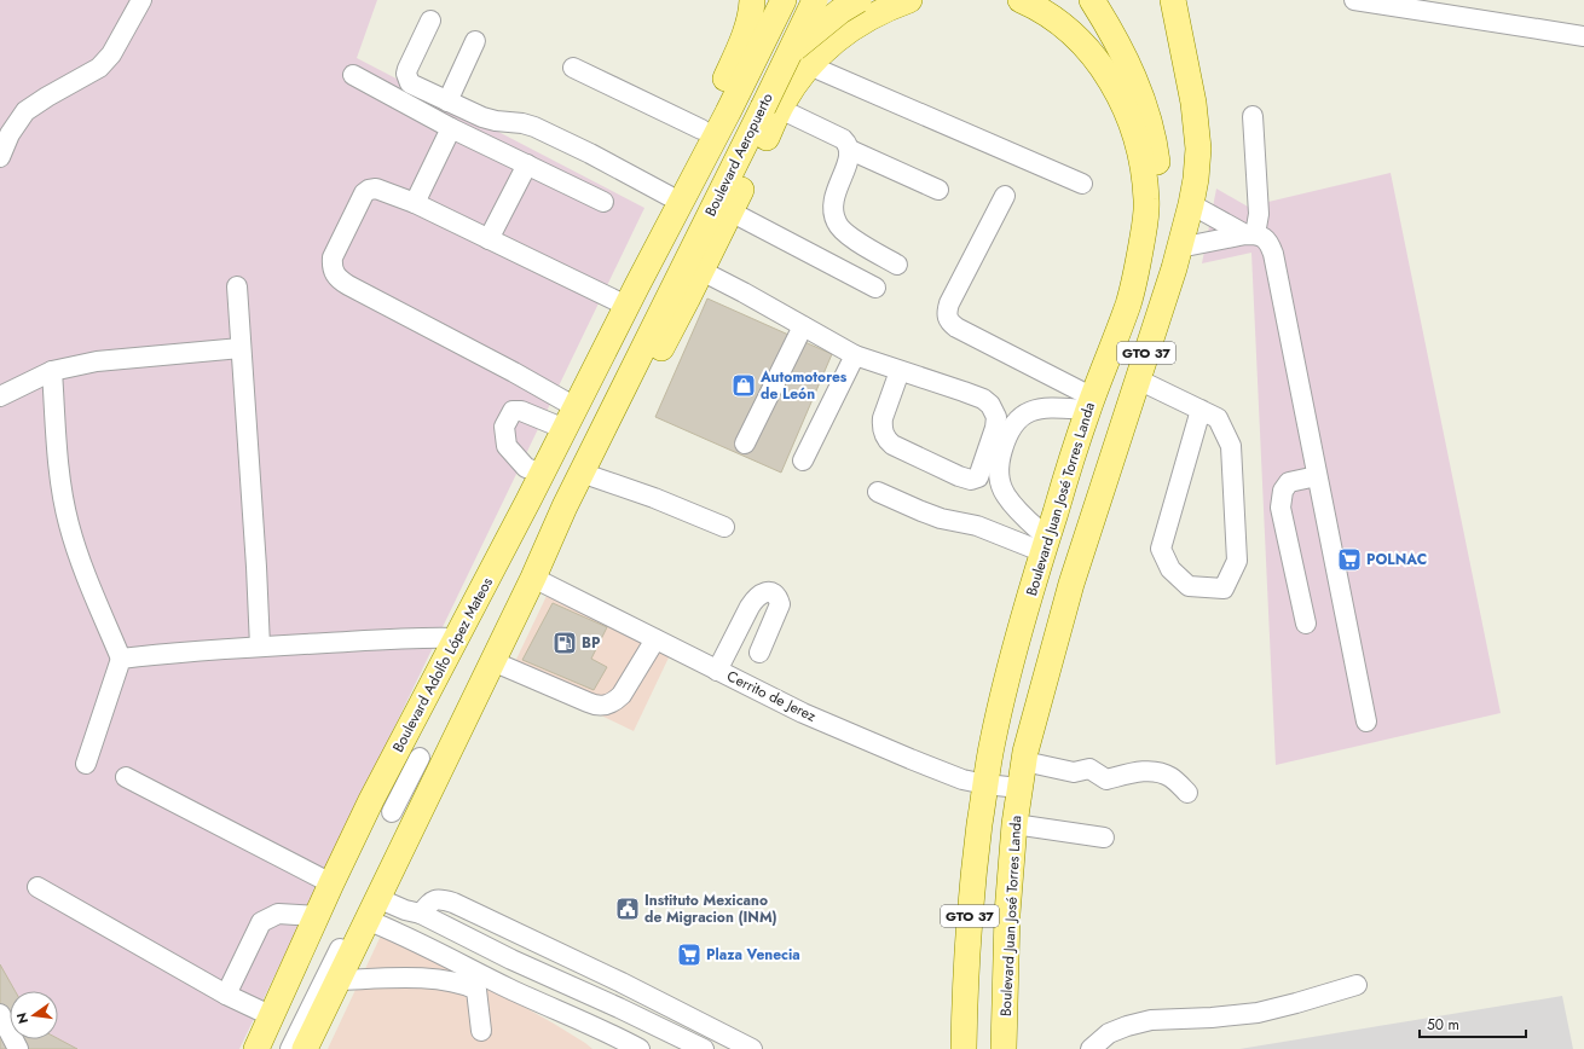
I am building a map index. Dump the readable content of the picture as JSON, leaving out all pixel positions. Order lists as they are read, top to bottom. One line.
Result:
{"streets":{"main road":["Boulevard Aeropuerto","GTO 37","Boulevard Juan José Torres Landa","Boulevard Adolfo López Mateos"],"street":["Cerrito de Jerez"]},"crossings":[["Boulevard Aeropuerto","Boulevard Adolfo López Mateos"],["Boulevard Juan José Torres Landa","Cerrito de Jerez"]],"places":{"shop":["Automotores de León"],"supermarket":["POLNAC","Plaza Venecia"],"fuel station":["BP"],"public building":["Instituto Mexicano de Migracion (INM)"]},"scale_bar":"50 m","north":"left"}
